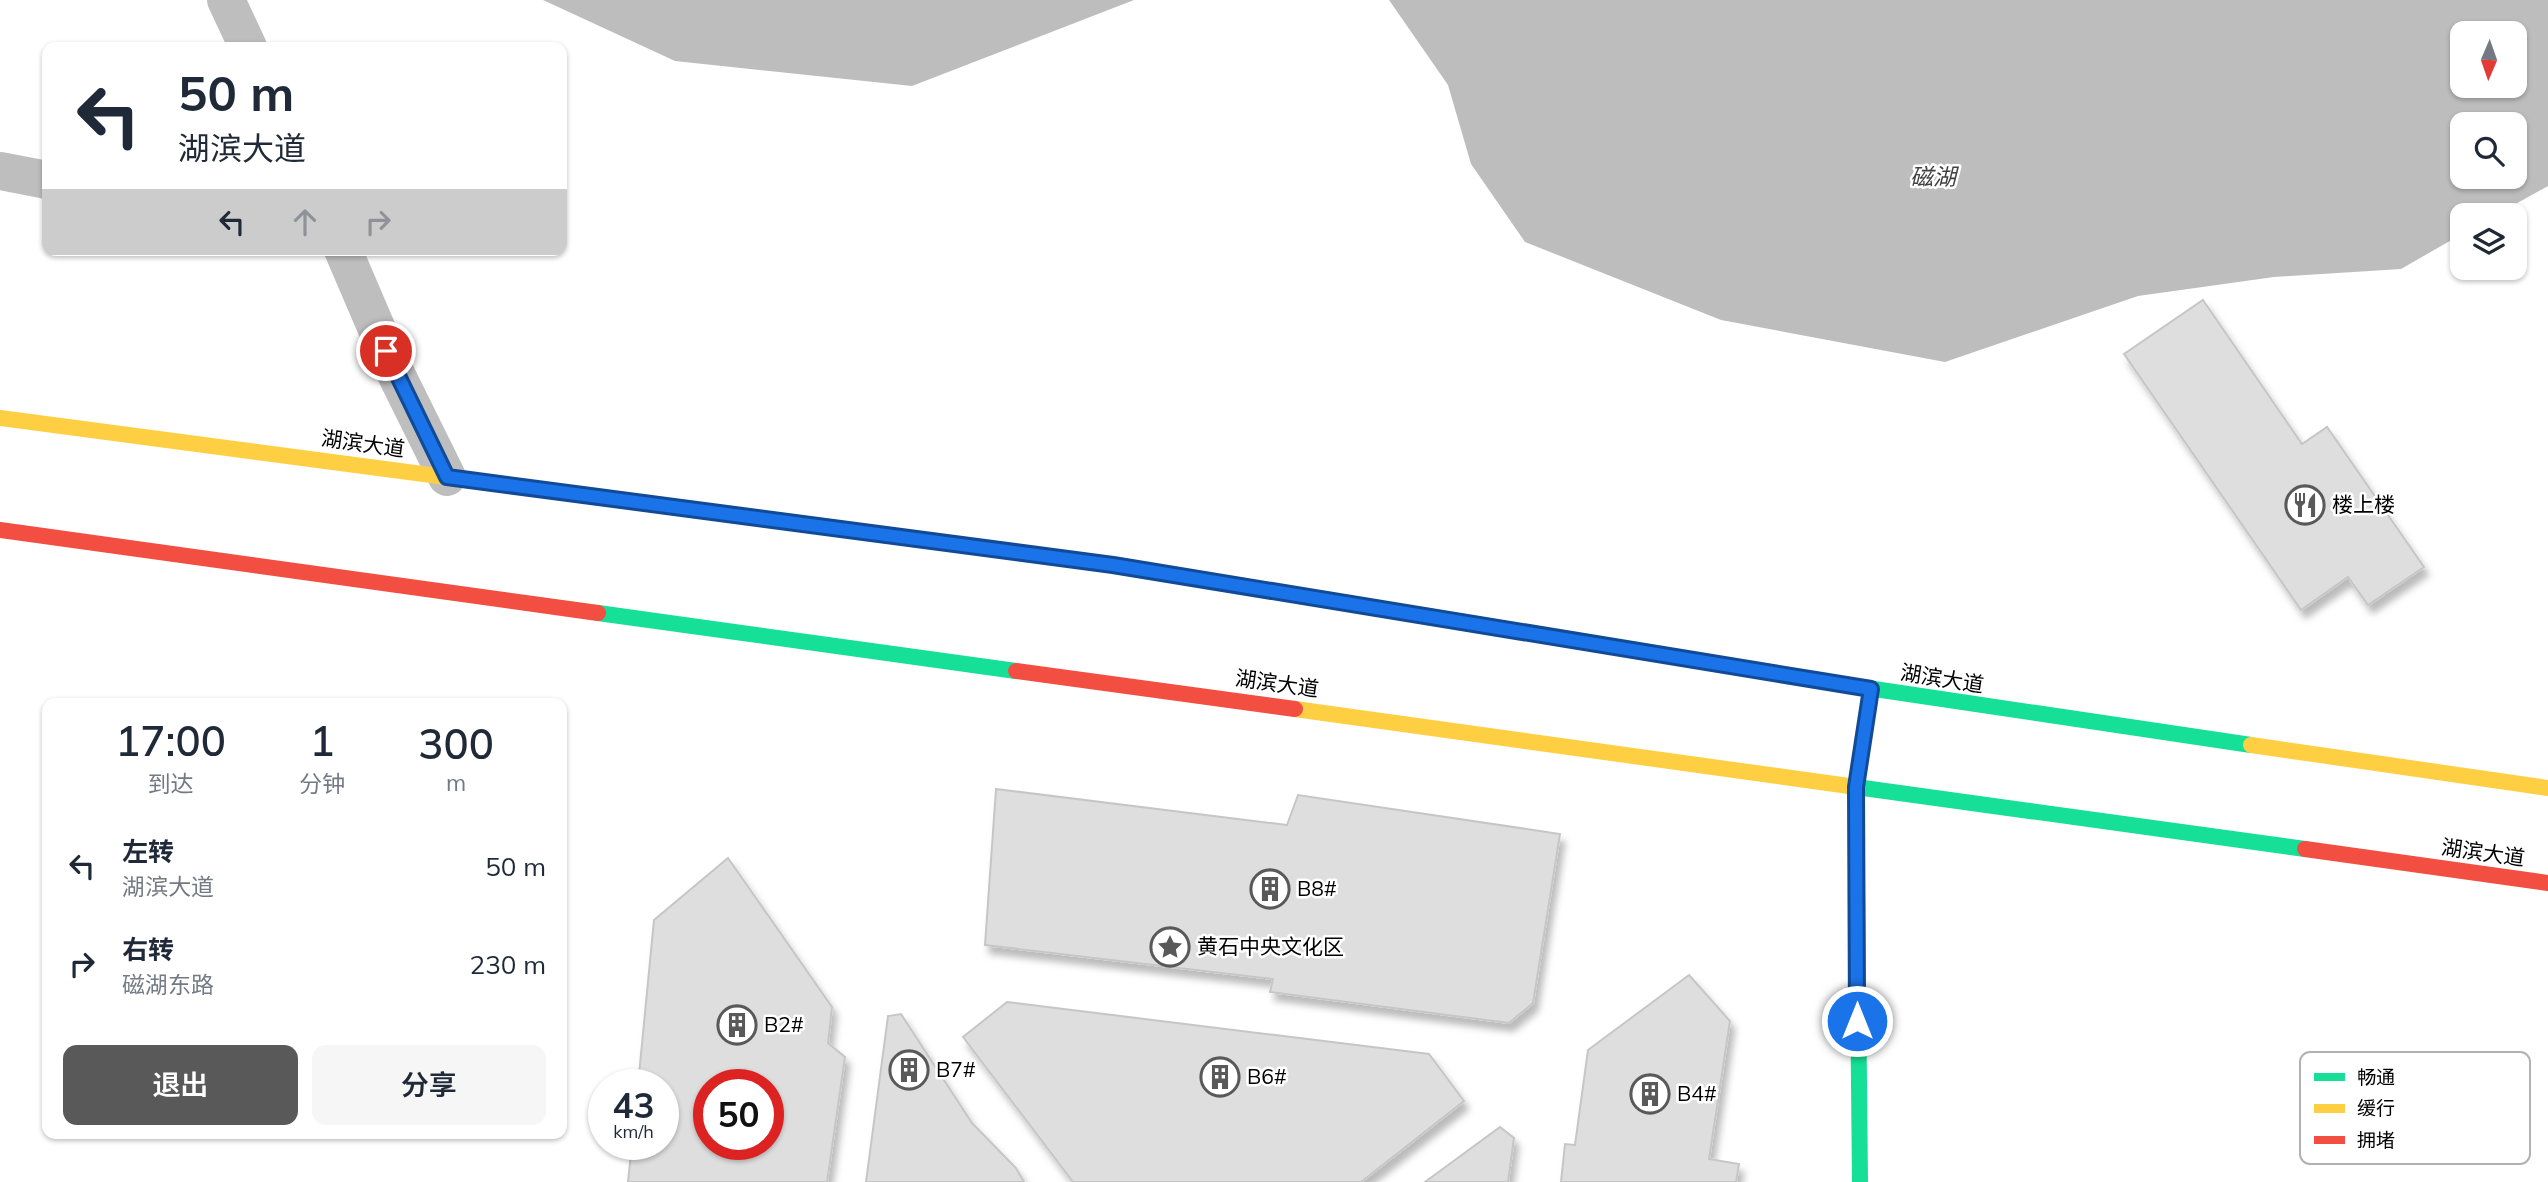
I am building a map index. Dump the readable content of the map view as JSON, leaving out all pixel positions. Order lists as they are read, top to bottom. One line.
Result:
{"streets":{"main road":["湖滨大道"]},"water":["磁湖"],"places":{"restaurant":["楼上楼"],"building":["B8#","B2#","B7#","B6#","B4#"],"place":["黄石中央文化区"]},"legend":["畅通","缓行","拥堵"],"north":"bottom","page":{"turn":["50 m","湖滨大道"],"eta":["17:00","到达","1","分钟","300","m"],"list":[{"name":"左转","note":"湖滨大道","value":"50 m"},{"name":"右转","note":"磁湖东路","value":"230 m"}],"buttons":["退出","分享"],"speed":"43 km/h","limit":"50"}}
